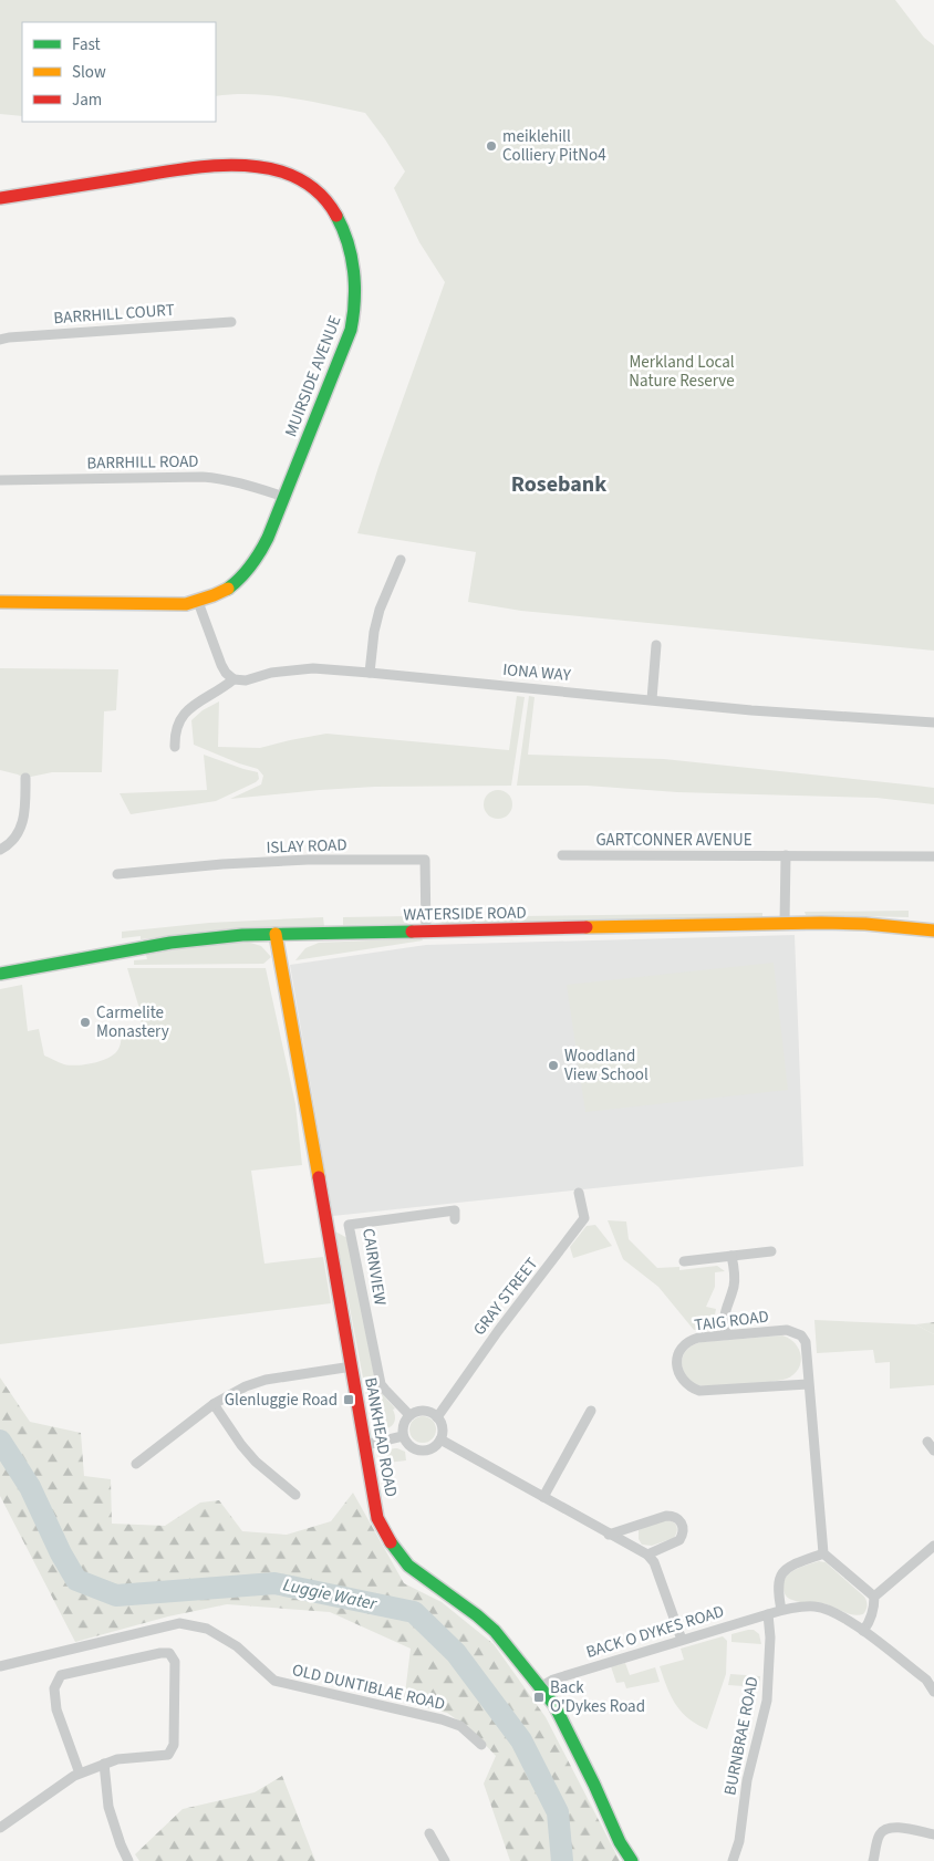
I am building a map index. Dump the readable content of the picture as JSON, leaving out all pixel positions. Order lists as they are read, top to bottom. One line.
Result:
{"streets":{"street":["BARRHILL COURT","MUIRSIDE AVENUE","BARRHILL ROAD","IONA WAY","GARTCONNER AVENUE","ISLAY ROAD","WATERSIDE ROAD","CAIRNVIEW","GRAY STREET","TAIG ROAD","BANKHEAD ROAD","BACK O DYKES ROAD","OLD DUNTIBLAE ROAD","BURNBRAE ROAD"]},"crossings":[["MUIRSIDE AVENUE","BARRHILL ROAD"],["ISLAY ROAD","WATERSIDE ROAD"],["WATERSIDE ROAD","BANKHEAD ROAD"],["CAIRNVIEW","GRAY STREET"],["BANKHEAD ROAD","BACK O DYKES ROAD"],["BACK O DYKES ROAD","BURNBRAE ROAD"]],"districts":["Rosebank"],"water":["Luggie Water"],"parks":["Merkland Local Nature Reserve"],"places":{"other":["meiklehill Colliery PitNo4","Carmelite Monastery","Woodland View School"],"transit":["Glenluggie Road","Back O'Dykes Road"]},"legend":["Fast","Slow","Jam"]}
